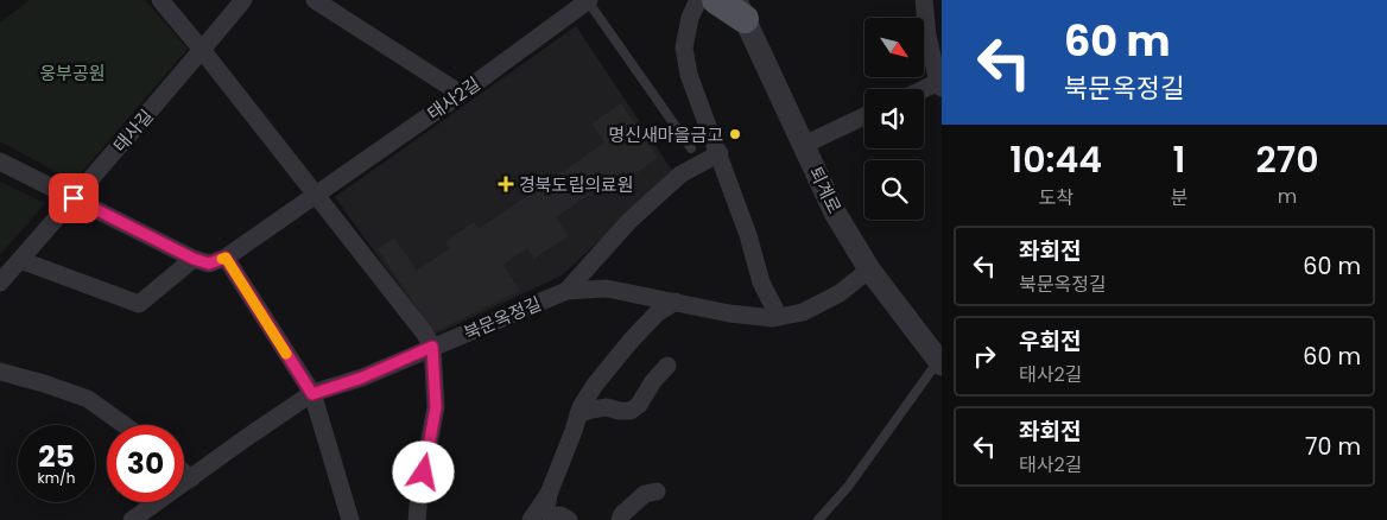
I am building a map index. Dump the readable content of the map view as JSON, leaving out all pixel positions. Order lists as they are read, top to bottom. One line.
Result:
{"streets":{"street":["태사2길","태사길","퇴계로","북문옥정길"]},"crossings":[["퇴계로","북문옥정길"]],"parks":["웅부공원"],"places":{"other":["명신새마을금고"],"health":["경북도립의료원"]},"north":"bottom right","page":{"turn":["60 m","북문옥정길"],"eta":["10:44","도착","1","분","270","m"],"list":[{"name":"좌회전","note":"북문옥정길","value":"60 m"},{"name":"우회전","note":"태사2길","value":"60 m"},{"name":"좌회전","note":"태사2길","value":"70 m"}],"speed":"25 km/h","limit":"30"}}
